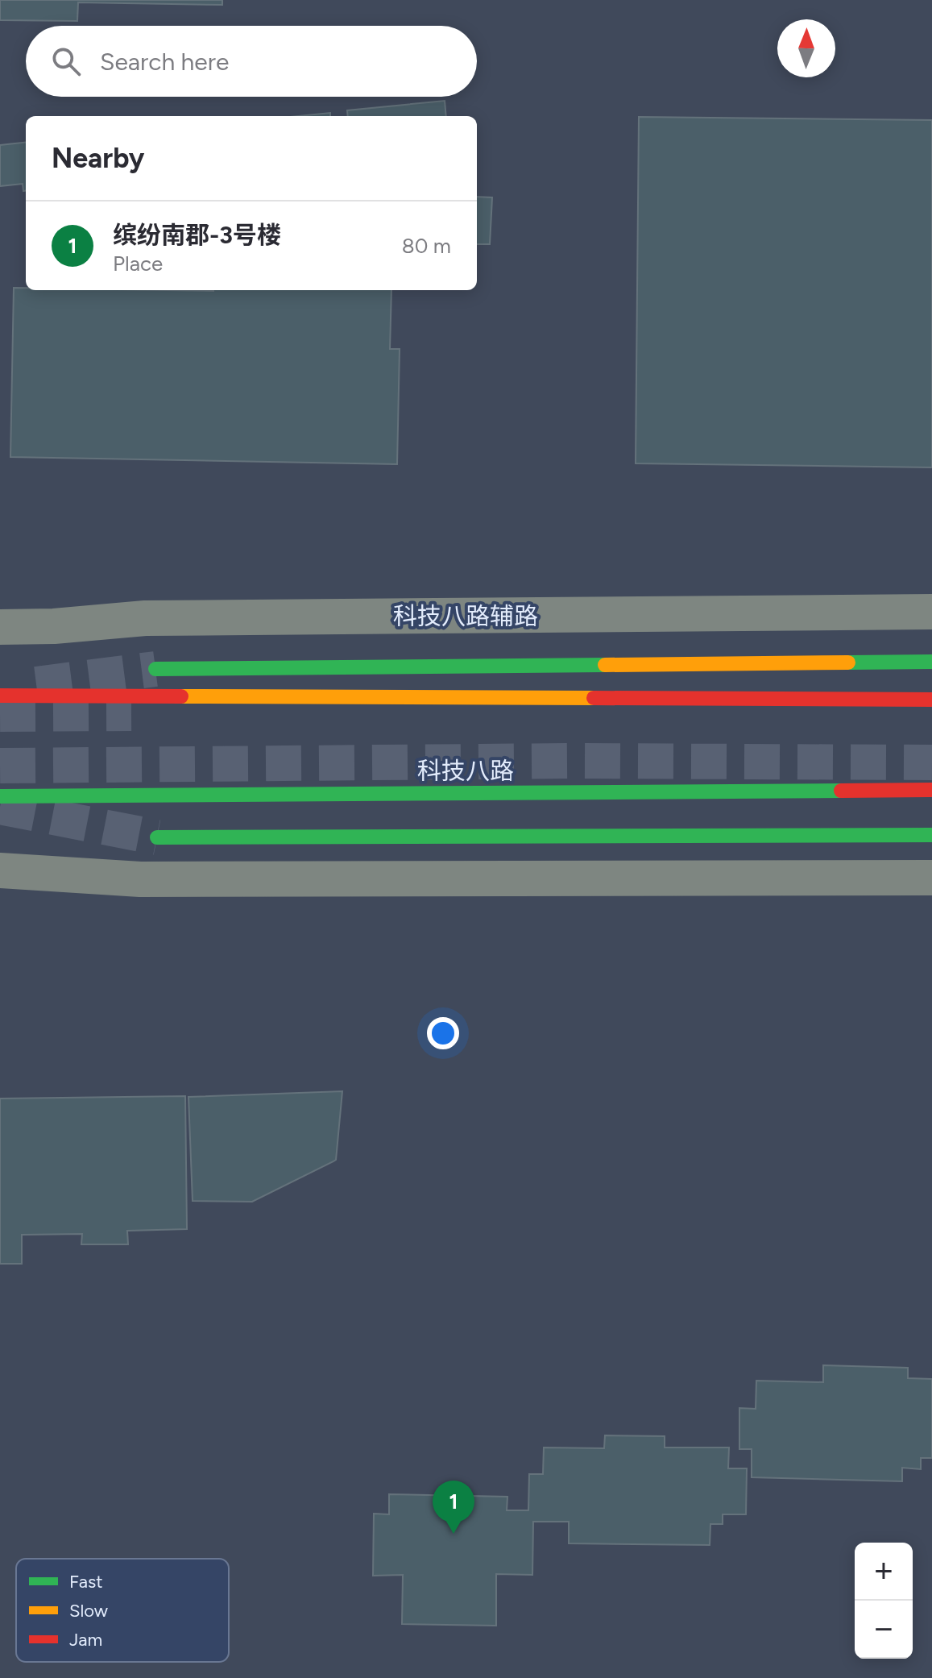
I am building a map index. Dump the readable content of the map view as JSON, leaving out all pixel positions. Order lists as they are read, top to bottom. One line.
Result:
{"streets":{"main road":["科技八路"],"street":["科技八路辅路"]},"legend":["Fast","Slow","Jam"],"north":"top","page":{"search":"Search here","heading":"Nearby","list":[{"mark":"1","name":"缤纷南郡-3号楼","note":"Place","value":"80 m"}],"pins":"1","map_buttons":["+","−"]}}
